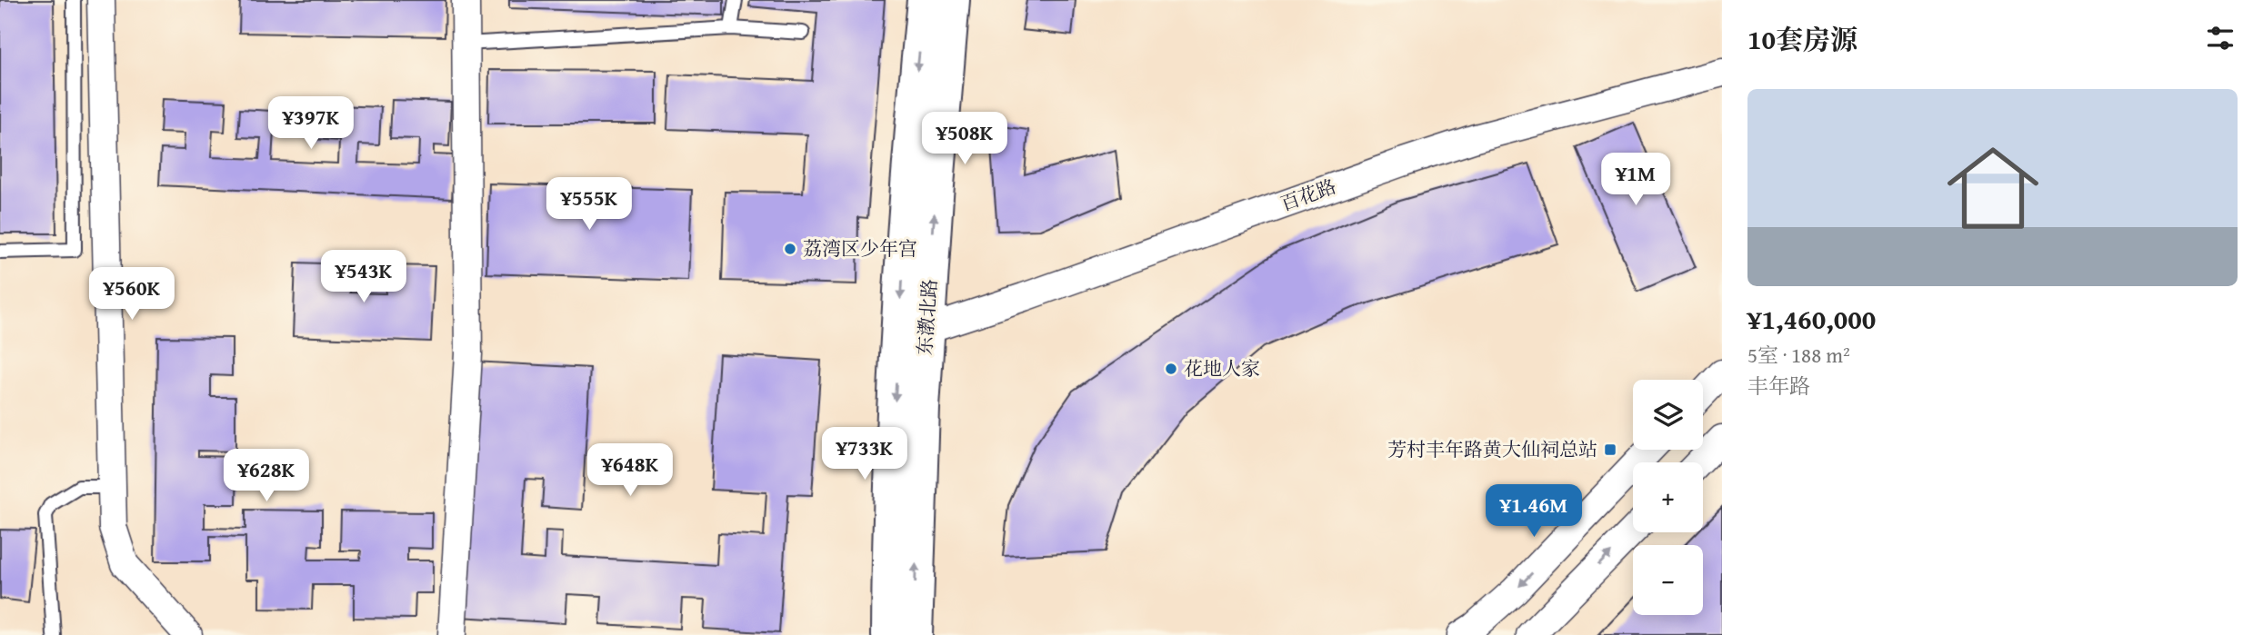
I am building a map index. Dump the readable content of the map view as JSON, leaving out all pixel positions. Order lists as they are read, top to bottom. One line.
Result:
{"streets":{"main road":["东漖北路"],"street":["百花路"]},"crossings":[["百花路","东漖北路"]],"places":{"other":["荔湾区少年宫","花地人家"],"transit":["芳村丰年路黄大仙祠总站"]},"page":{"heading":"10套房源","list":[{"name":"¥1,460,000","note":"5室 · 188 m² · 丰年路"}],"price":["¥397K","¥508K","¥1M","¥555K","¥543K","¥560K","¥733K","¥648K","¥628K","¥1.46M"],"map_buttons":["+","−"]}}
